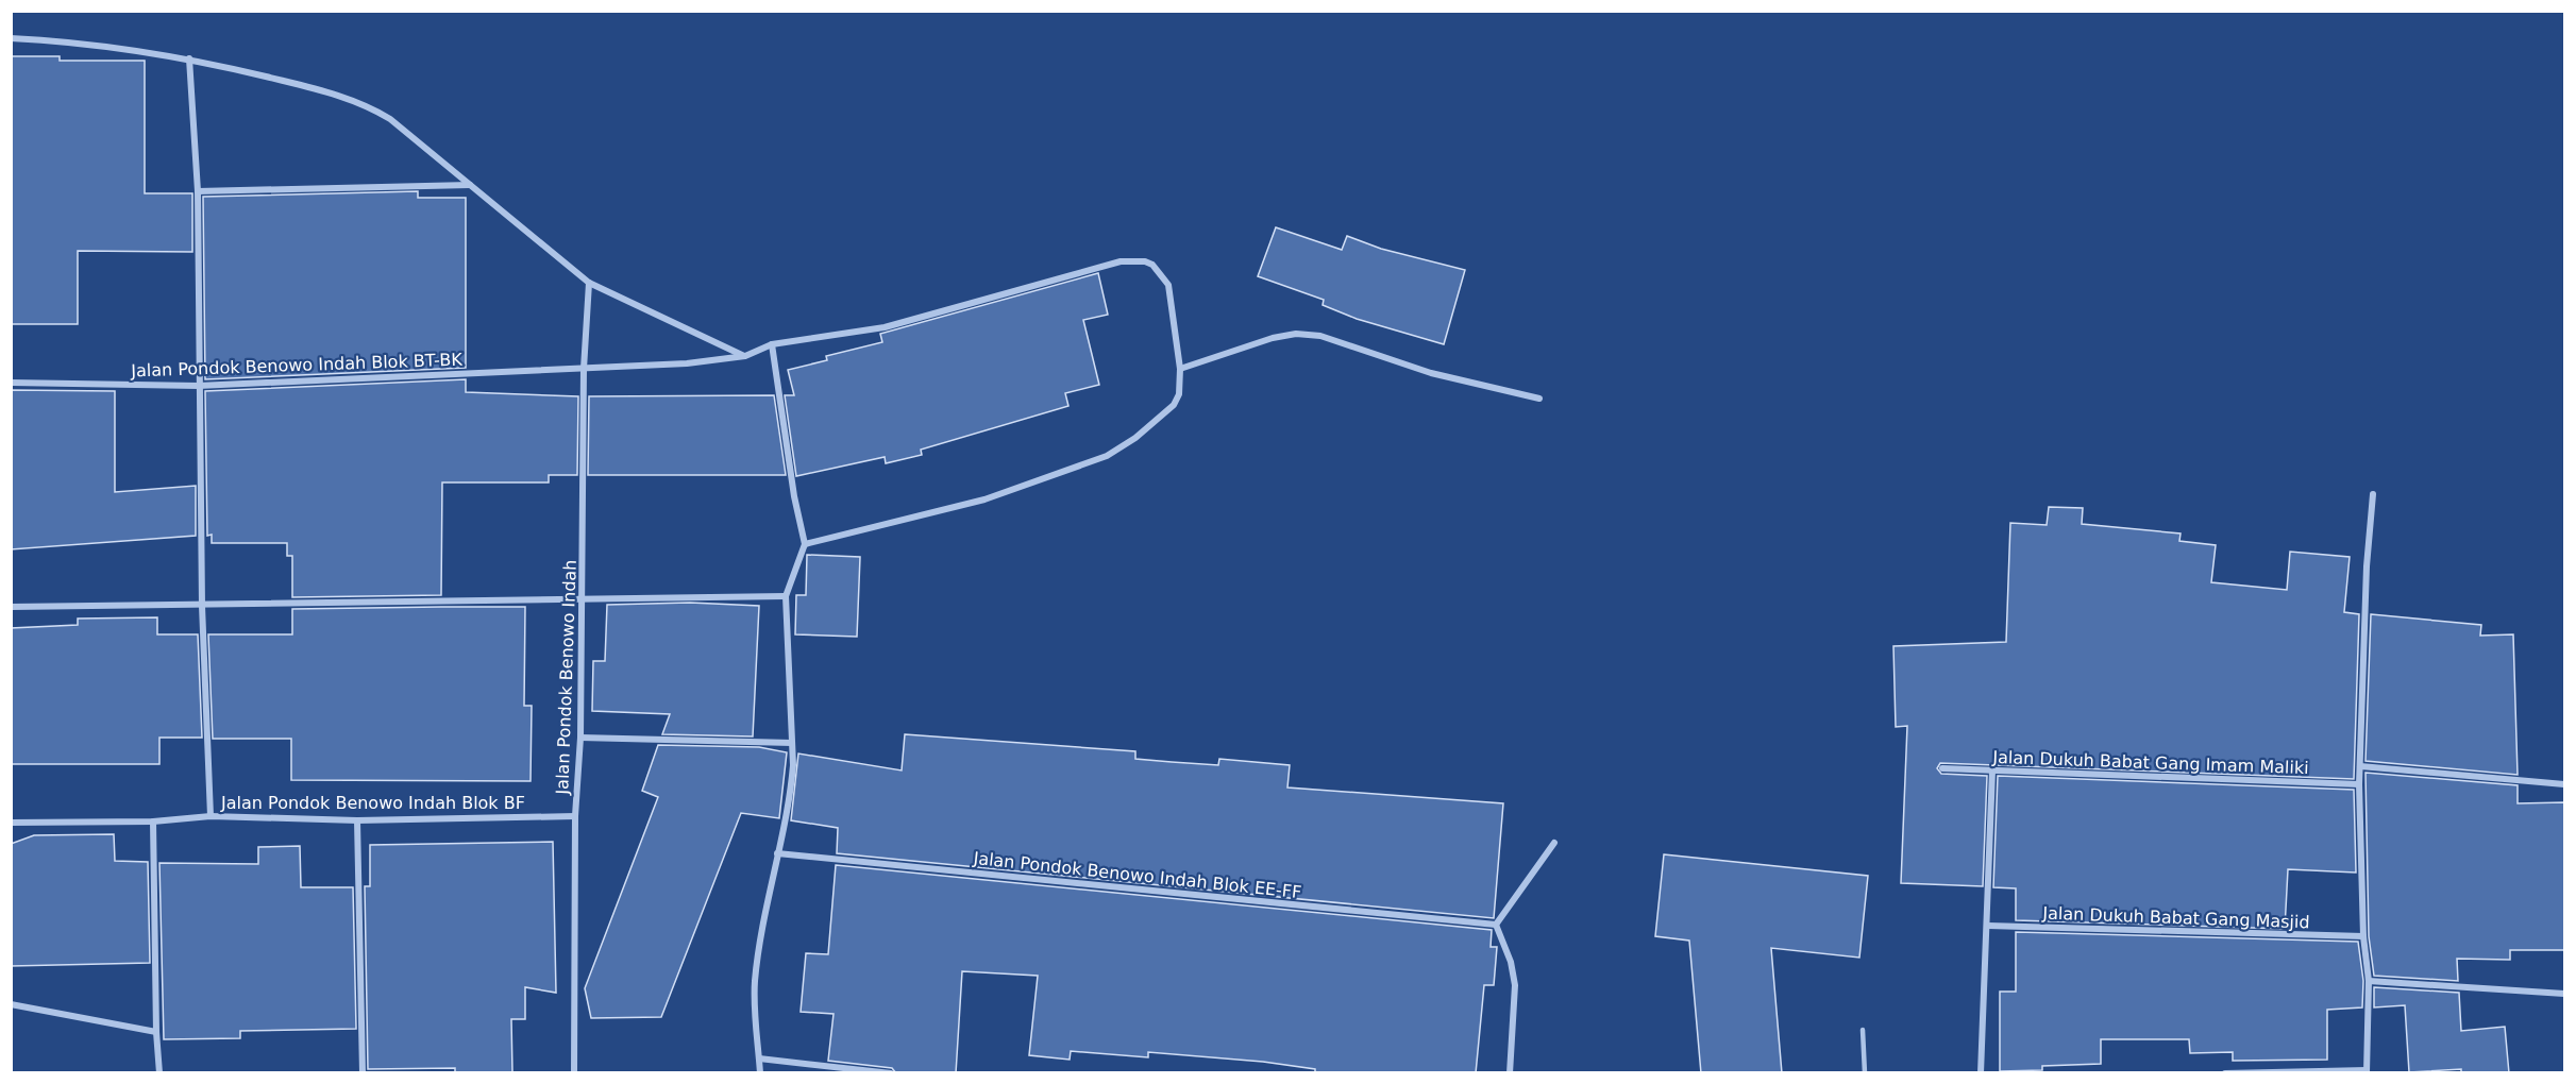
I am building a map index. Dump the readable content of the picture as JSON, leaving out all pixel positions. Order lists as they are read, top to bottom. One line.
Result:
{"streets":{"street":["Jalan Pondok Benowo Indah Blok BT-BK","Jalan Pondok Benowo Indah","Jalan Dukuh Babat Gang Imam Maliki","Jalan Pondok Benowo Indah Blok BF","Jalan Pondok Benowo Indah Blok EE-FF","Jalan Dukuh Babat Gang Masjid"]},"crossings":[["Jalan Pondok Benowo Indah Blok BT-BK","Jalan Pondok Benowo Indah"],["Jalan Pondok Benowo Indah","Jalan Pondok Benowo Indah Blok BF"]]}
